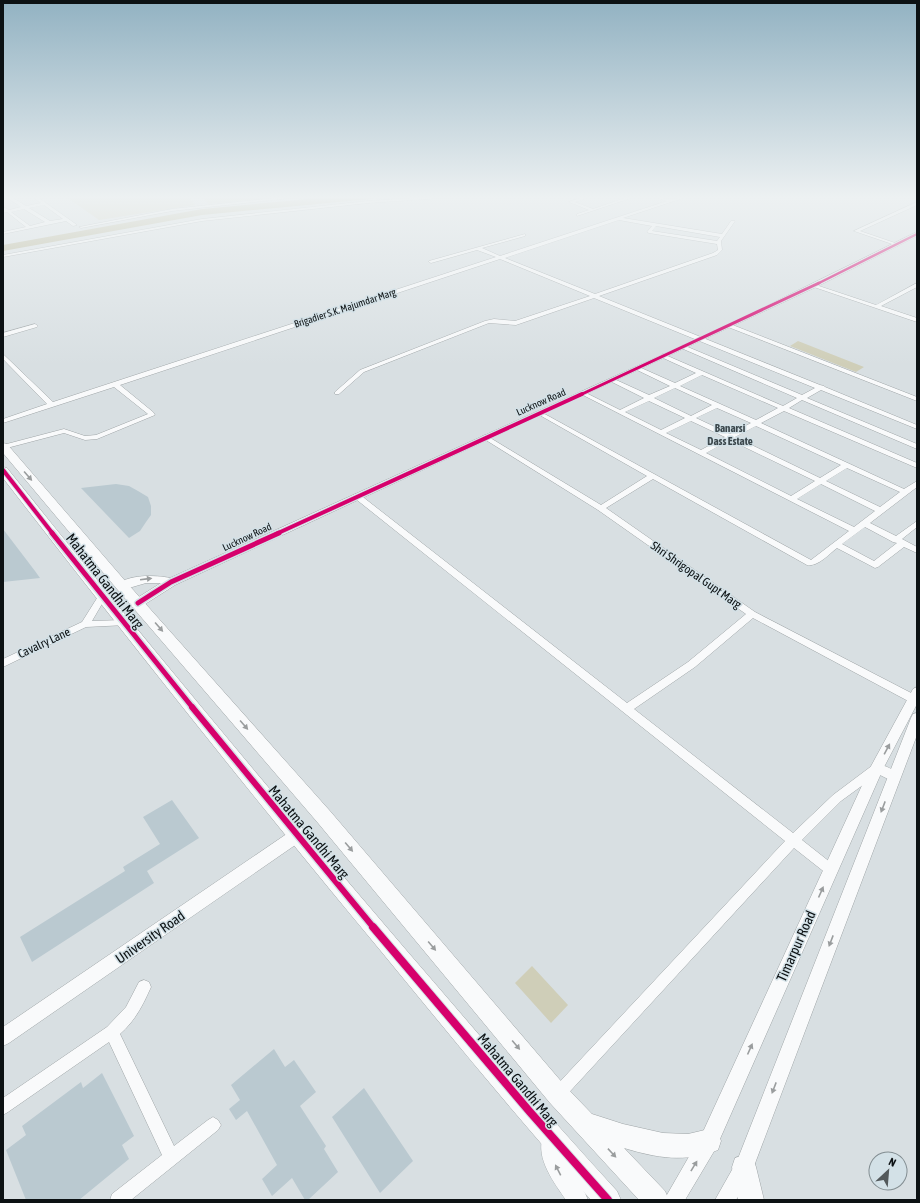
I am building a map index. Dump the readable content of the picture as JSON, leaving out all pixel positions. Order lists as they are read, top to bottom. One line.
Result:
{"streets":{"main road":["Mahatma Gandhi Marg"],"street":["Brigadier S.K. Majumdar Marg","Lucknow Road","Shri Shrigopal Gupt Marg","Cavalry Lane","University Road","Timarpur Road"]},"crossings":[["Lucknow Road","Shri Shrigopal Gupt Marg"],["Lucknow Road","Mahatma Gandhi Marg"],["Shri Shrigopal Gupt Marg","Timarpur Road"],["Mahatma Gandhi Marg","Cavalry Lane"],["Mahatma Gandhi Marg","University Road"]],"districts":["Banarsi Dass Estate"],"north":"top right"}
